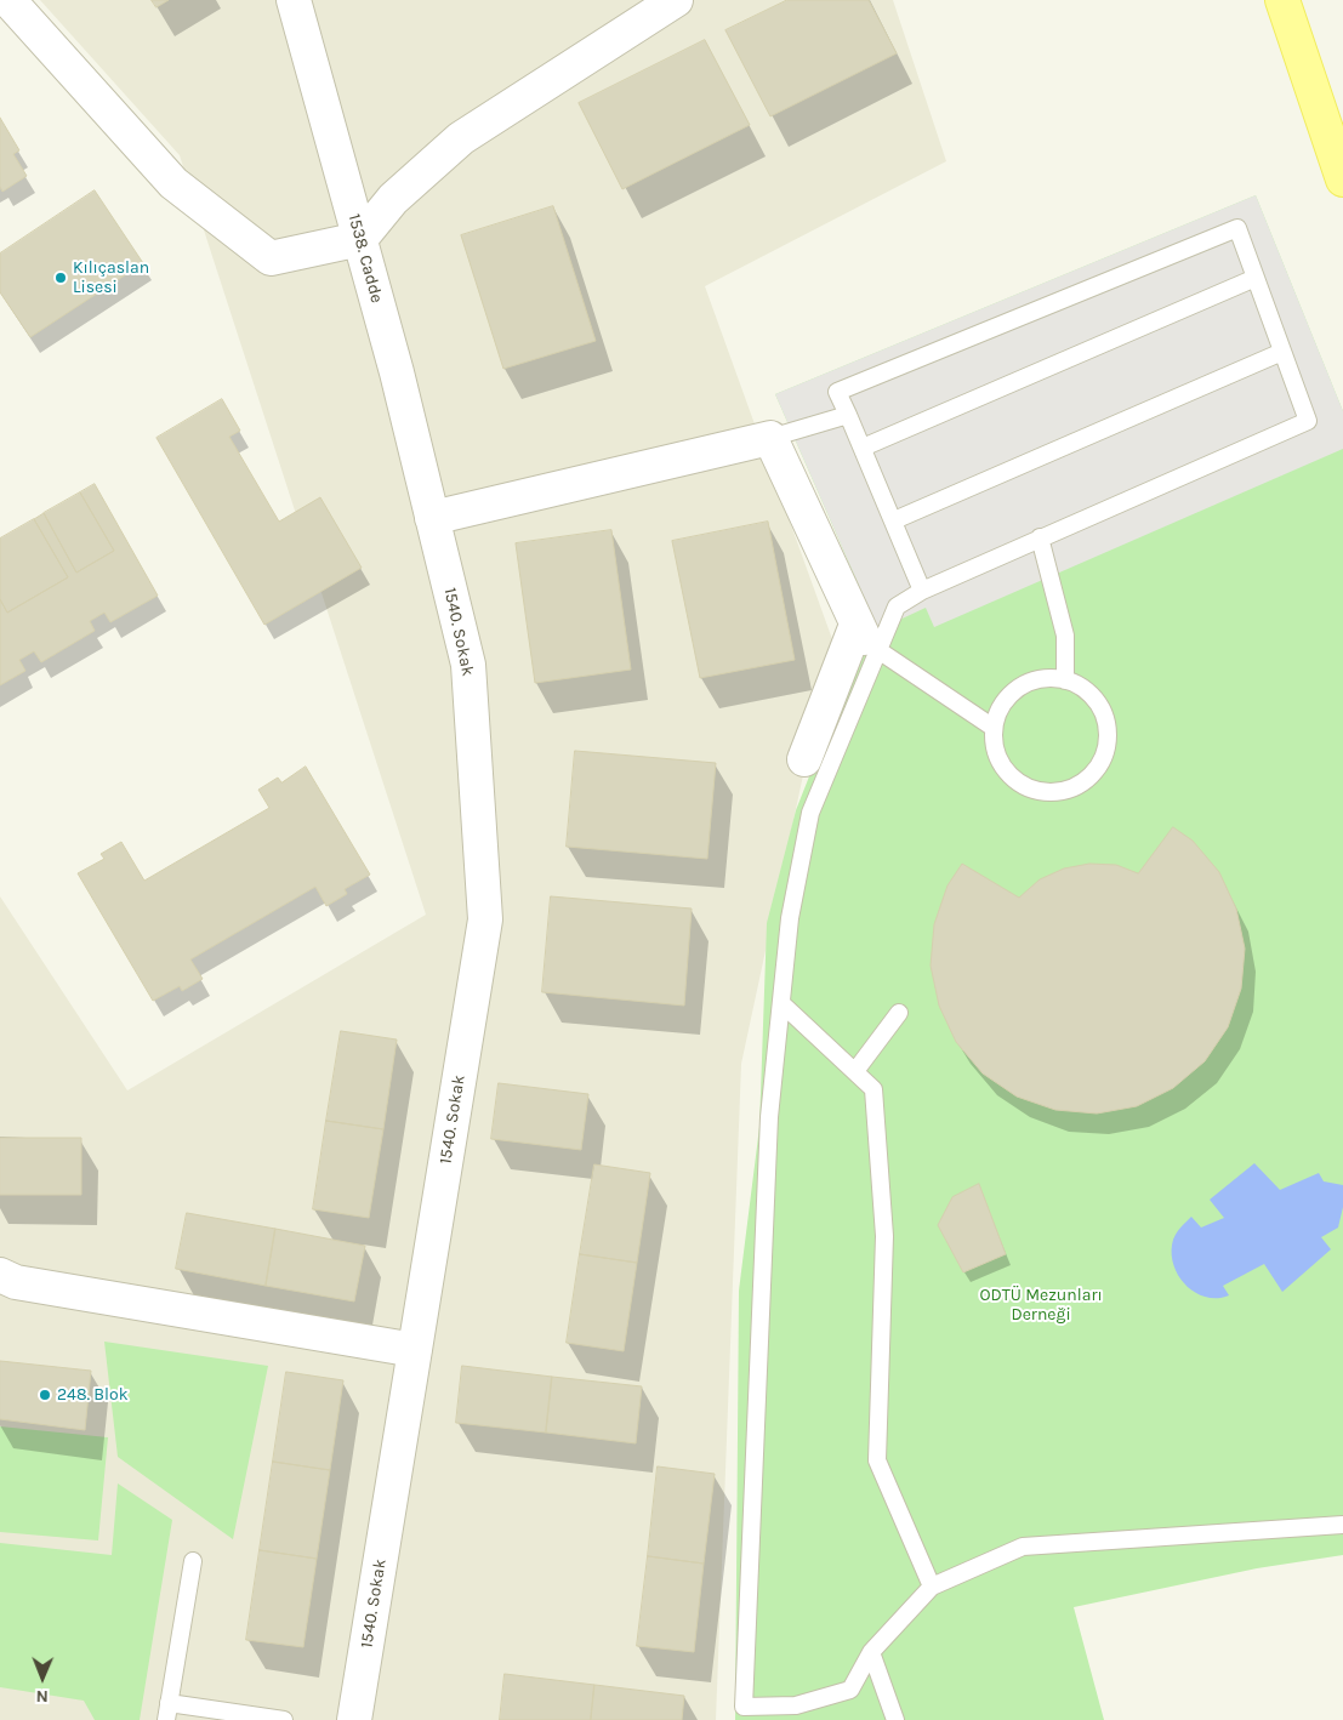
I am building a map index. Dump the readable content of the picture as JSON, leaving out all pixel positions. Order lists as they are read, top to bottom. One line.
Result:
{"streets":{"street":["1538. Cadde","1540. Sokak"]},"crossings":[["1538. Cadde","1540. Sokak"]],"parks":["ODTÜ Mezunları Derneği"],"places":["Kılıçaslan Lisesi","248. Blok"],"north":"bottom"}
